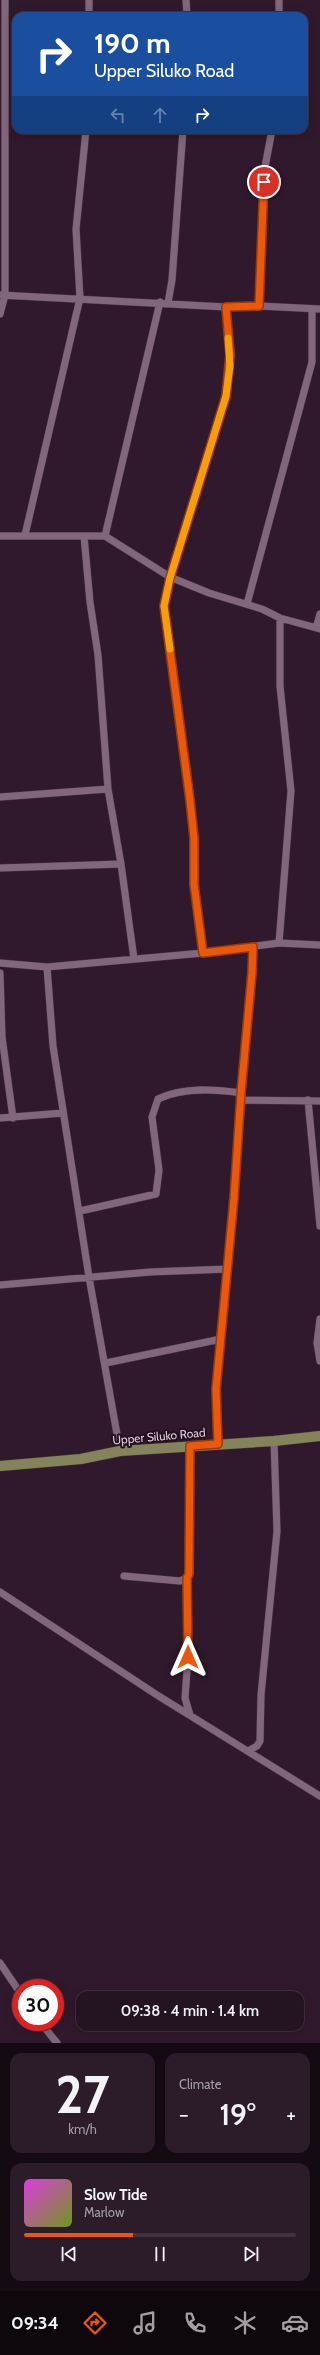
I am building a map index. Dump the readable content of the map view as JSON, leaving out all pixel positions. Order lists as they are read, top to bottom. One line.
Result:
{"streets":{"main road":["Upper Siluko Road"]},"page":{"turn":["190 m","Upper Siluko Road"],"limit":"30","trip":"09:38 · 4 min · 1.4 km","tile":[["27","km/h"],"Climate"],"heat":["−","19°","+"],"song":["Slow Tide","Marlow"],"tabs":"09:34"}}
